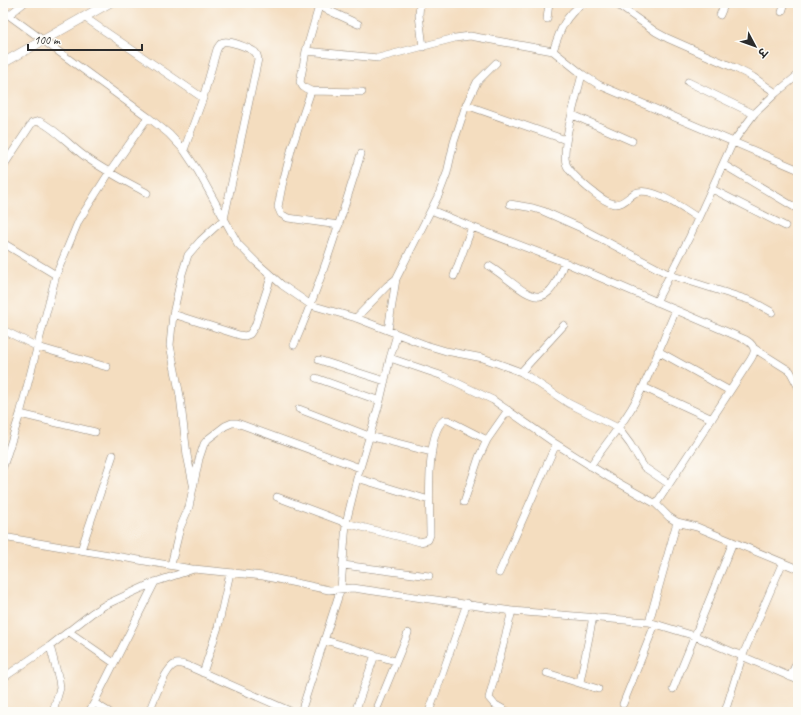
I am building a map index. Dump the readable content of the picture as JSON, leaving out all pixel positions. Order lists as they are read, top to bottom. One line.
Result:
{"scale_bar":"100 m","north":"bottom right"}
